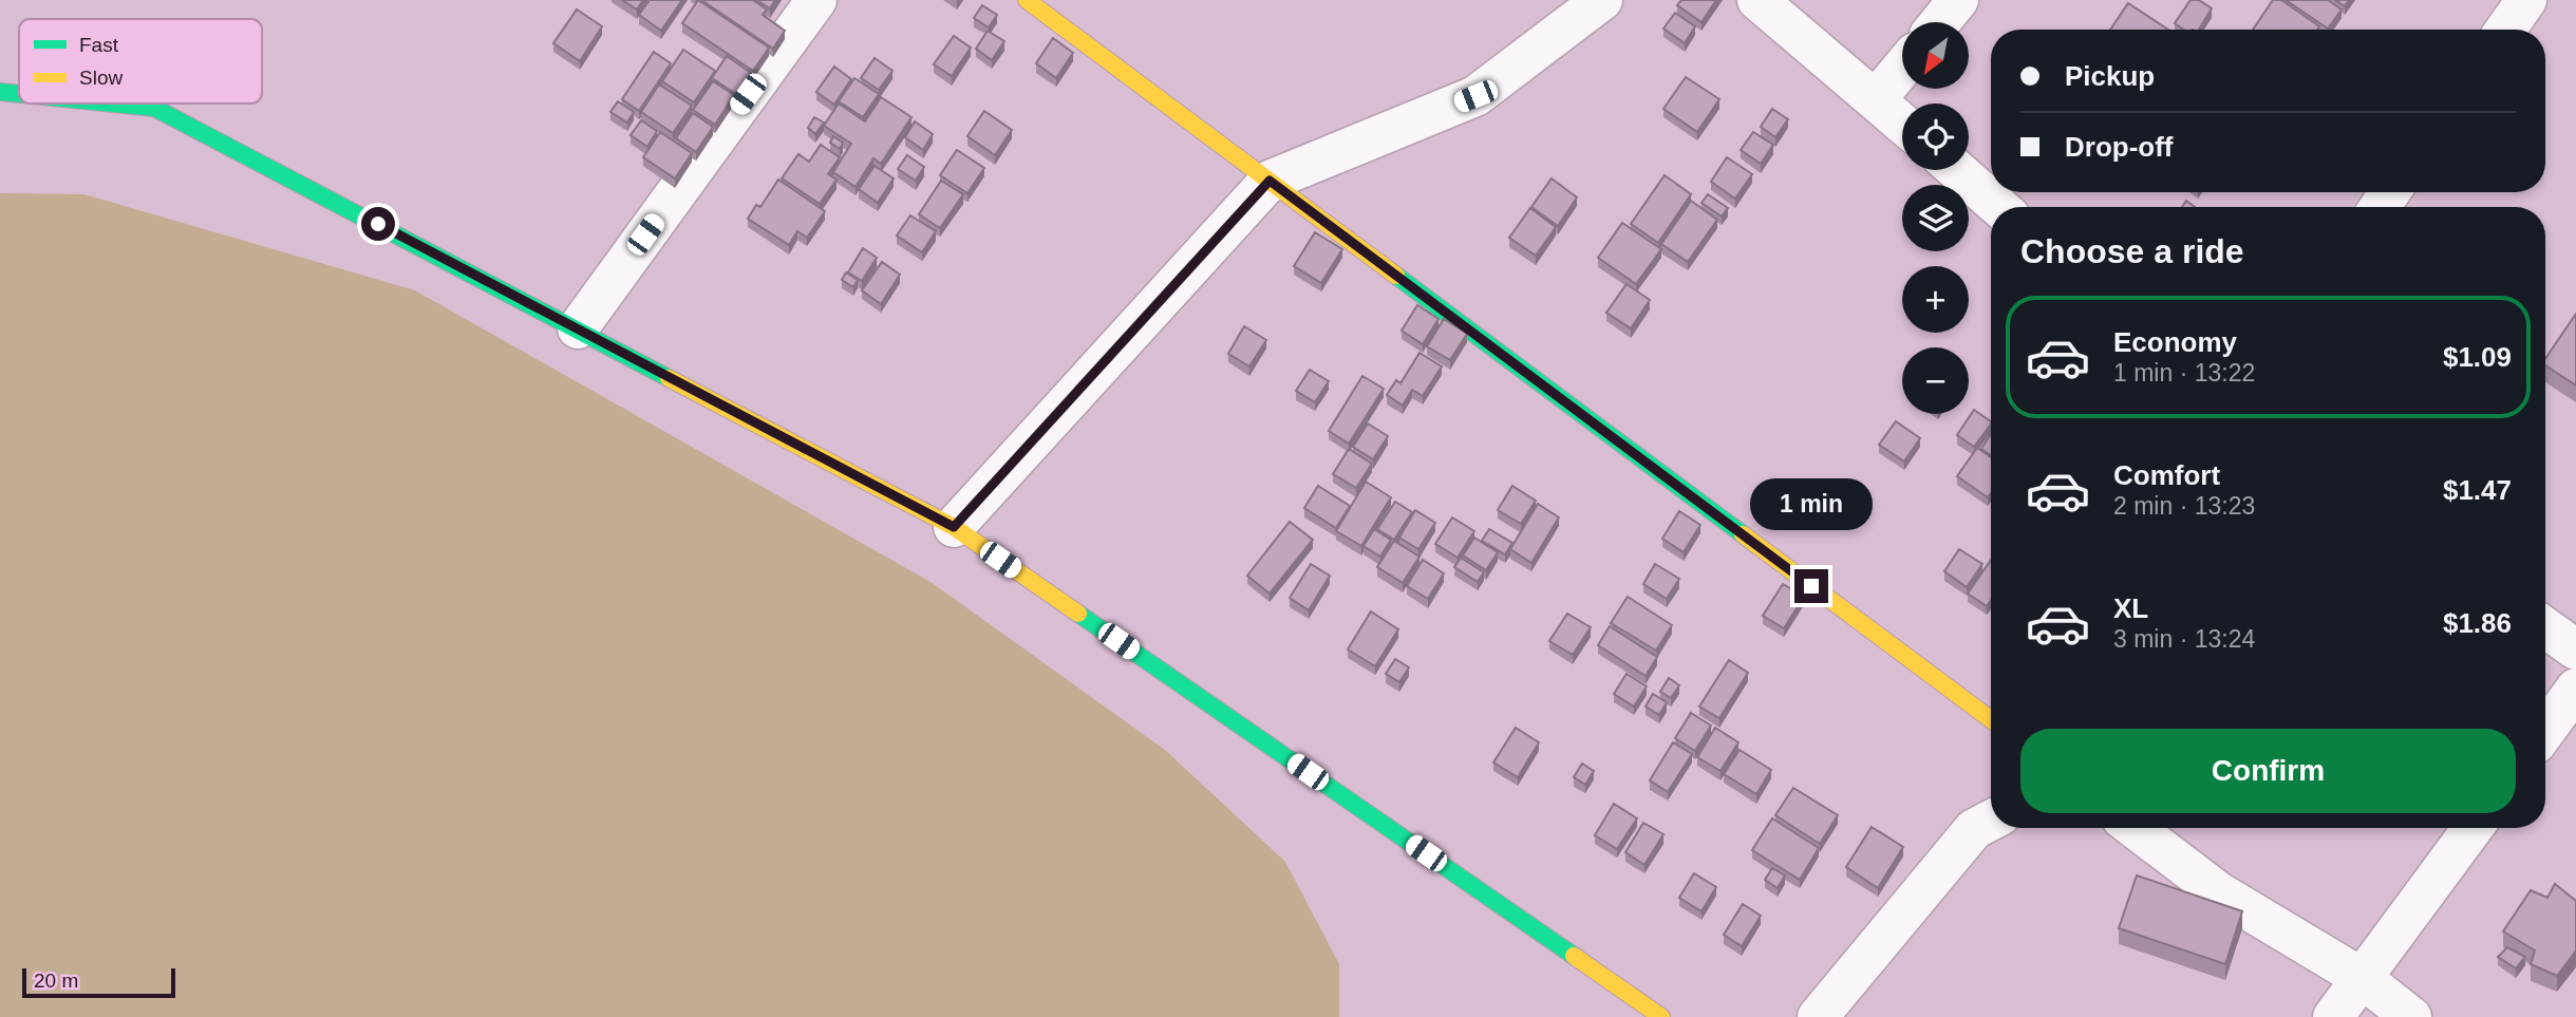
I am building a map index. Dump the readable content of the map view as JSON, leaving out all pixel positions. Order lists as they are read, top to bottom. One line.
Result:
{"legend":["Fast","Slow"],"scale_bar":"20 m","north":"bottom left","page":{"map_buttons":["+","−"],"banner":["Pickup","Drop-off"],"heading":"Choose a ride","list":[{"name":"Economy","note":"1 min · 13:22","value":"$1.09"},{"name":"Comfort","note":"2 min · 13:23","value":"$1.47"},{"name":"XL","note":"3 min · 13:24","value":"$1.86"}],"bubble":"1 min","buttons":"Confirm","scale":"20 m"}}
